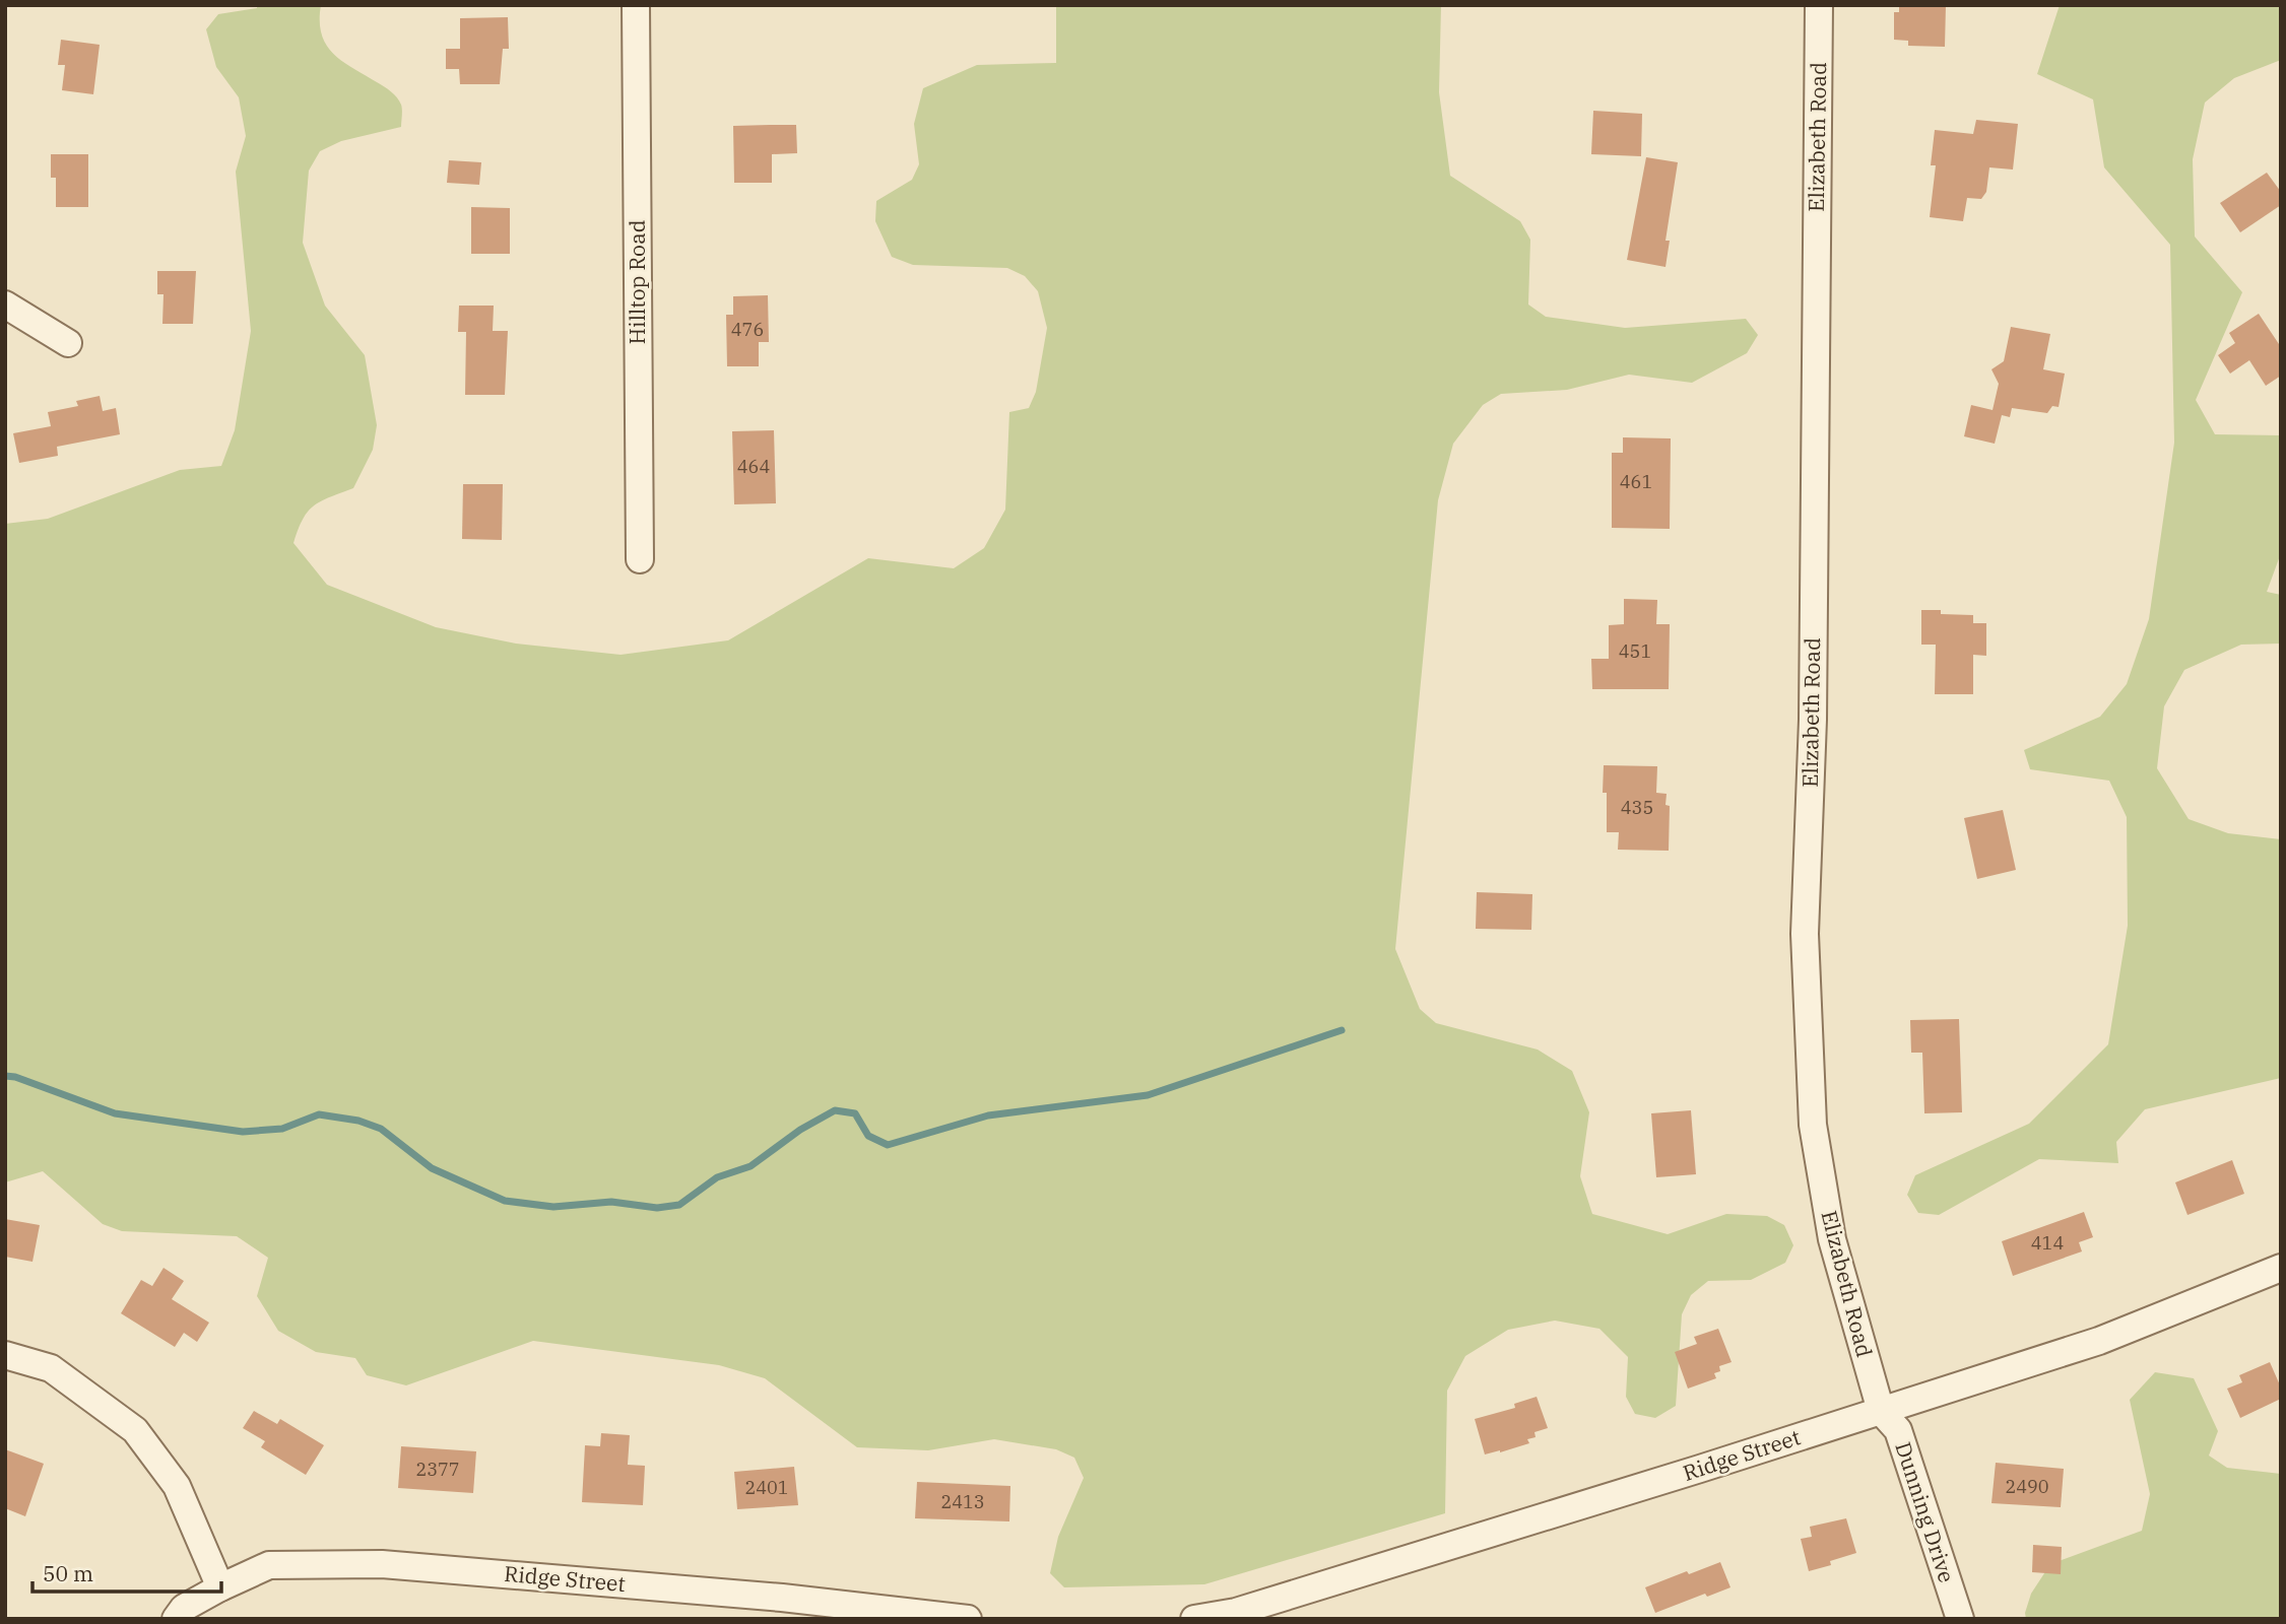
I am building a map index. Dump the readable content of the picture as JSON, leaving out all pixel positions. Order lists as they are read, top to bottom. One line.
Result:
{"streets":{"street":["Elizabeth Road","Hilltop Road","Ridge Street","Dunning Drive"]},"crossings":[["Elizabeth Road","Ridge Street"],["Elizabeth Road","Dunning Drive"],["Ridge Street","Dunning Drive"]],"house_numbers":["476","464","461","451","435","414","2377","2490","2401","2413"],"scale_bar":"50 m"}
